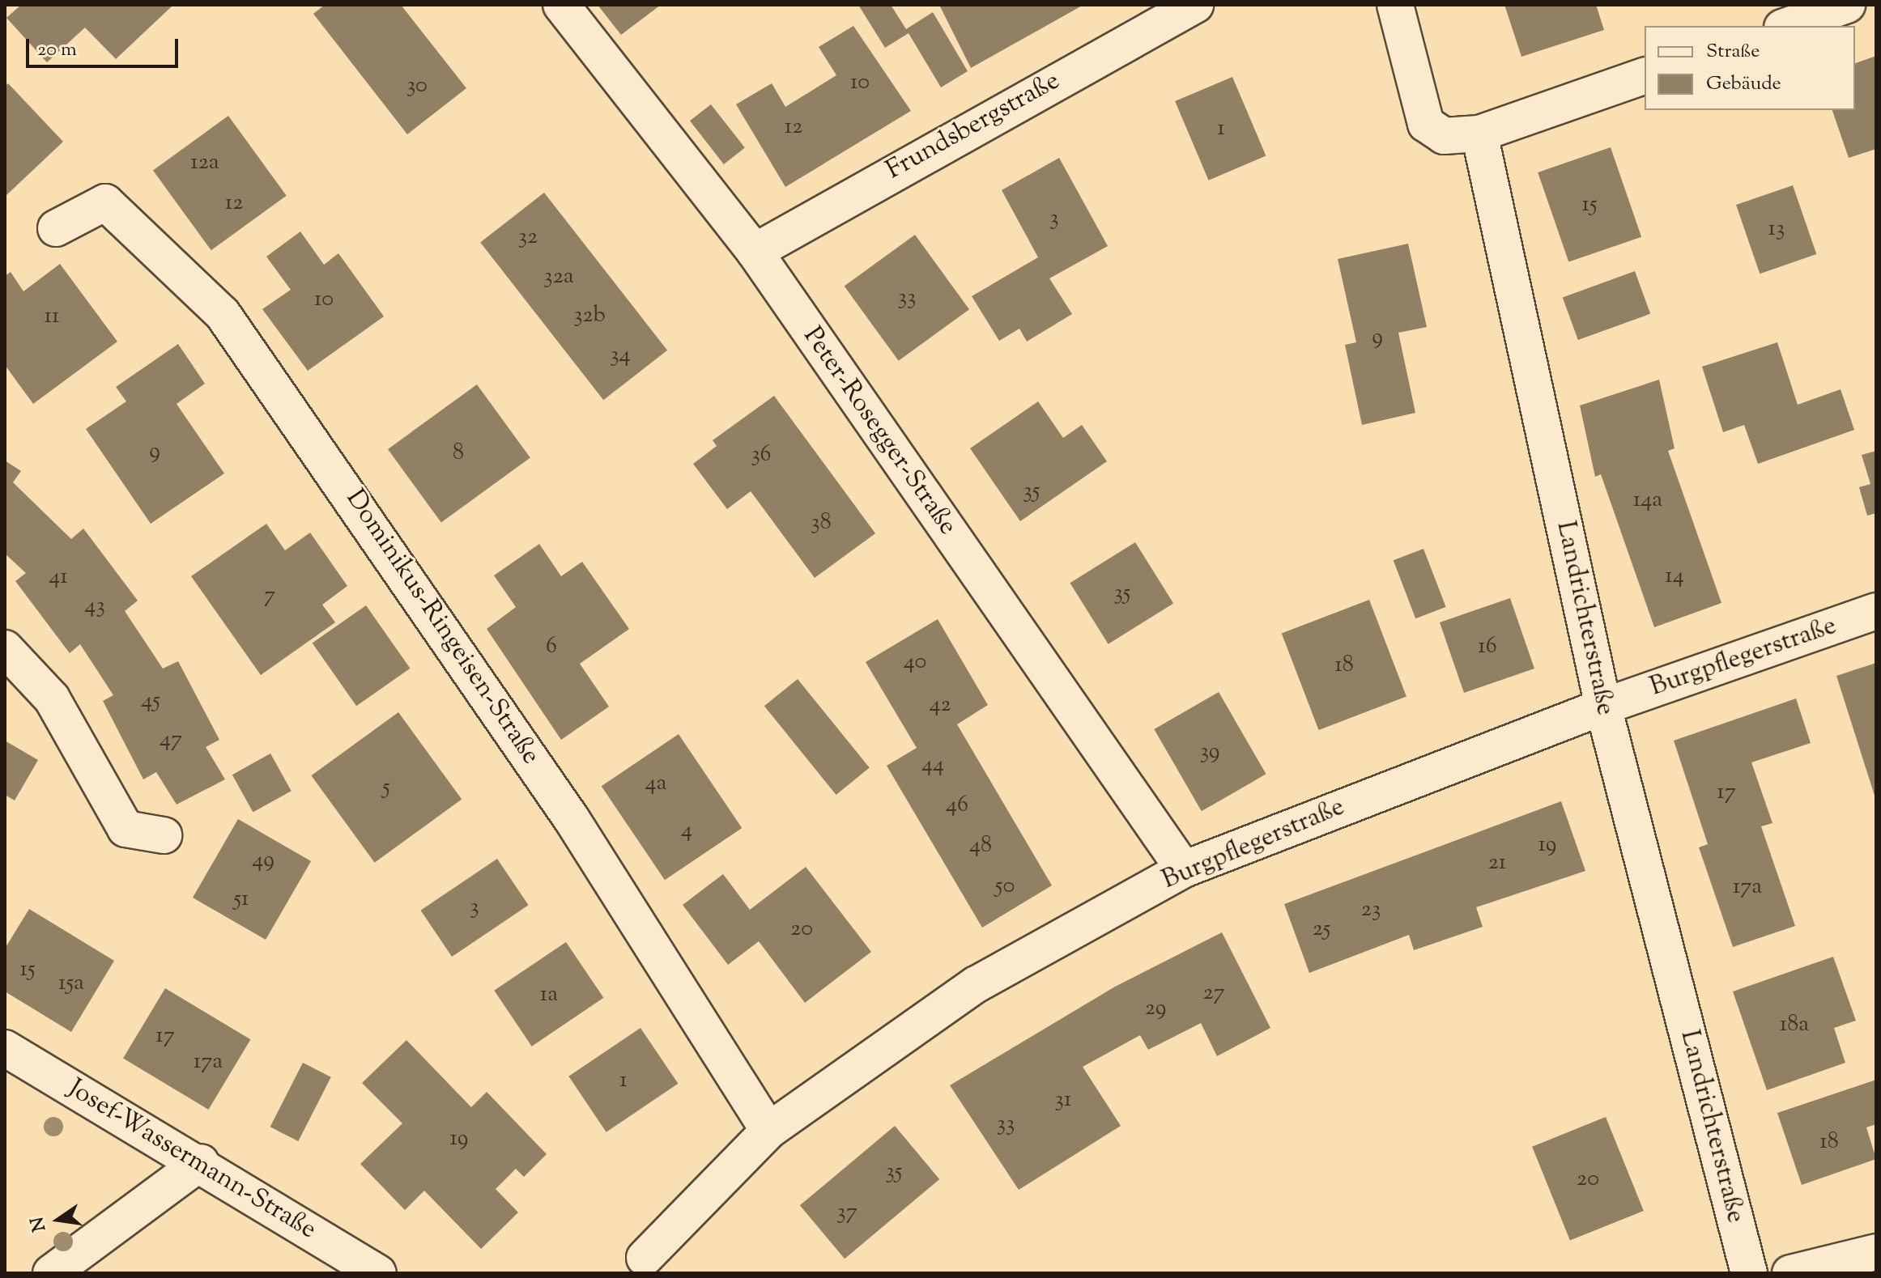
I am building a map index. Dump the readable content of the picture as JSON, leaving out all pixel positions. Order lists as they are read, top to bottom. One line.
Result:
{"streets":{"street":["Frundsbergstraße","Peter-Rosegger-Straße","Landrichterstraße","Dominikus-Ringeisen-Straße","Burgpflegerstraße","Josef-Wassermann-Straße"]},"crossings":[["Frundsbergstraße","Peter-Rosegger-Straße"],["Peter-Rosegger-Straße","Burgpflegerstraße"],["Landrichterstraße","Burgpflegerstraße"],["Dominikus-Ringeisen-Straße","Burgpflegerstraße"]],"house_numbers":["10","30","12","1","12a","12","15","3","13","32","32a","33","10","32b","11","9","34","9","8","36","35","14a","38","14","41","35","7","43","6","16","40","18","45","42","47","39","44","4a","5","17","46","4","19","48","49","21","50","17a","51","3","23","20","25","15","15a","27","1a","29","18a","17","17a","1","31","33","19","18","35","20","37"],"legend":["Straße","Gebäude"],"scale_bar":"20 m","north":"left"}
